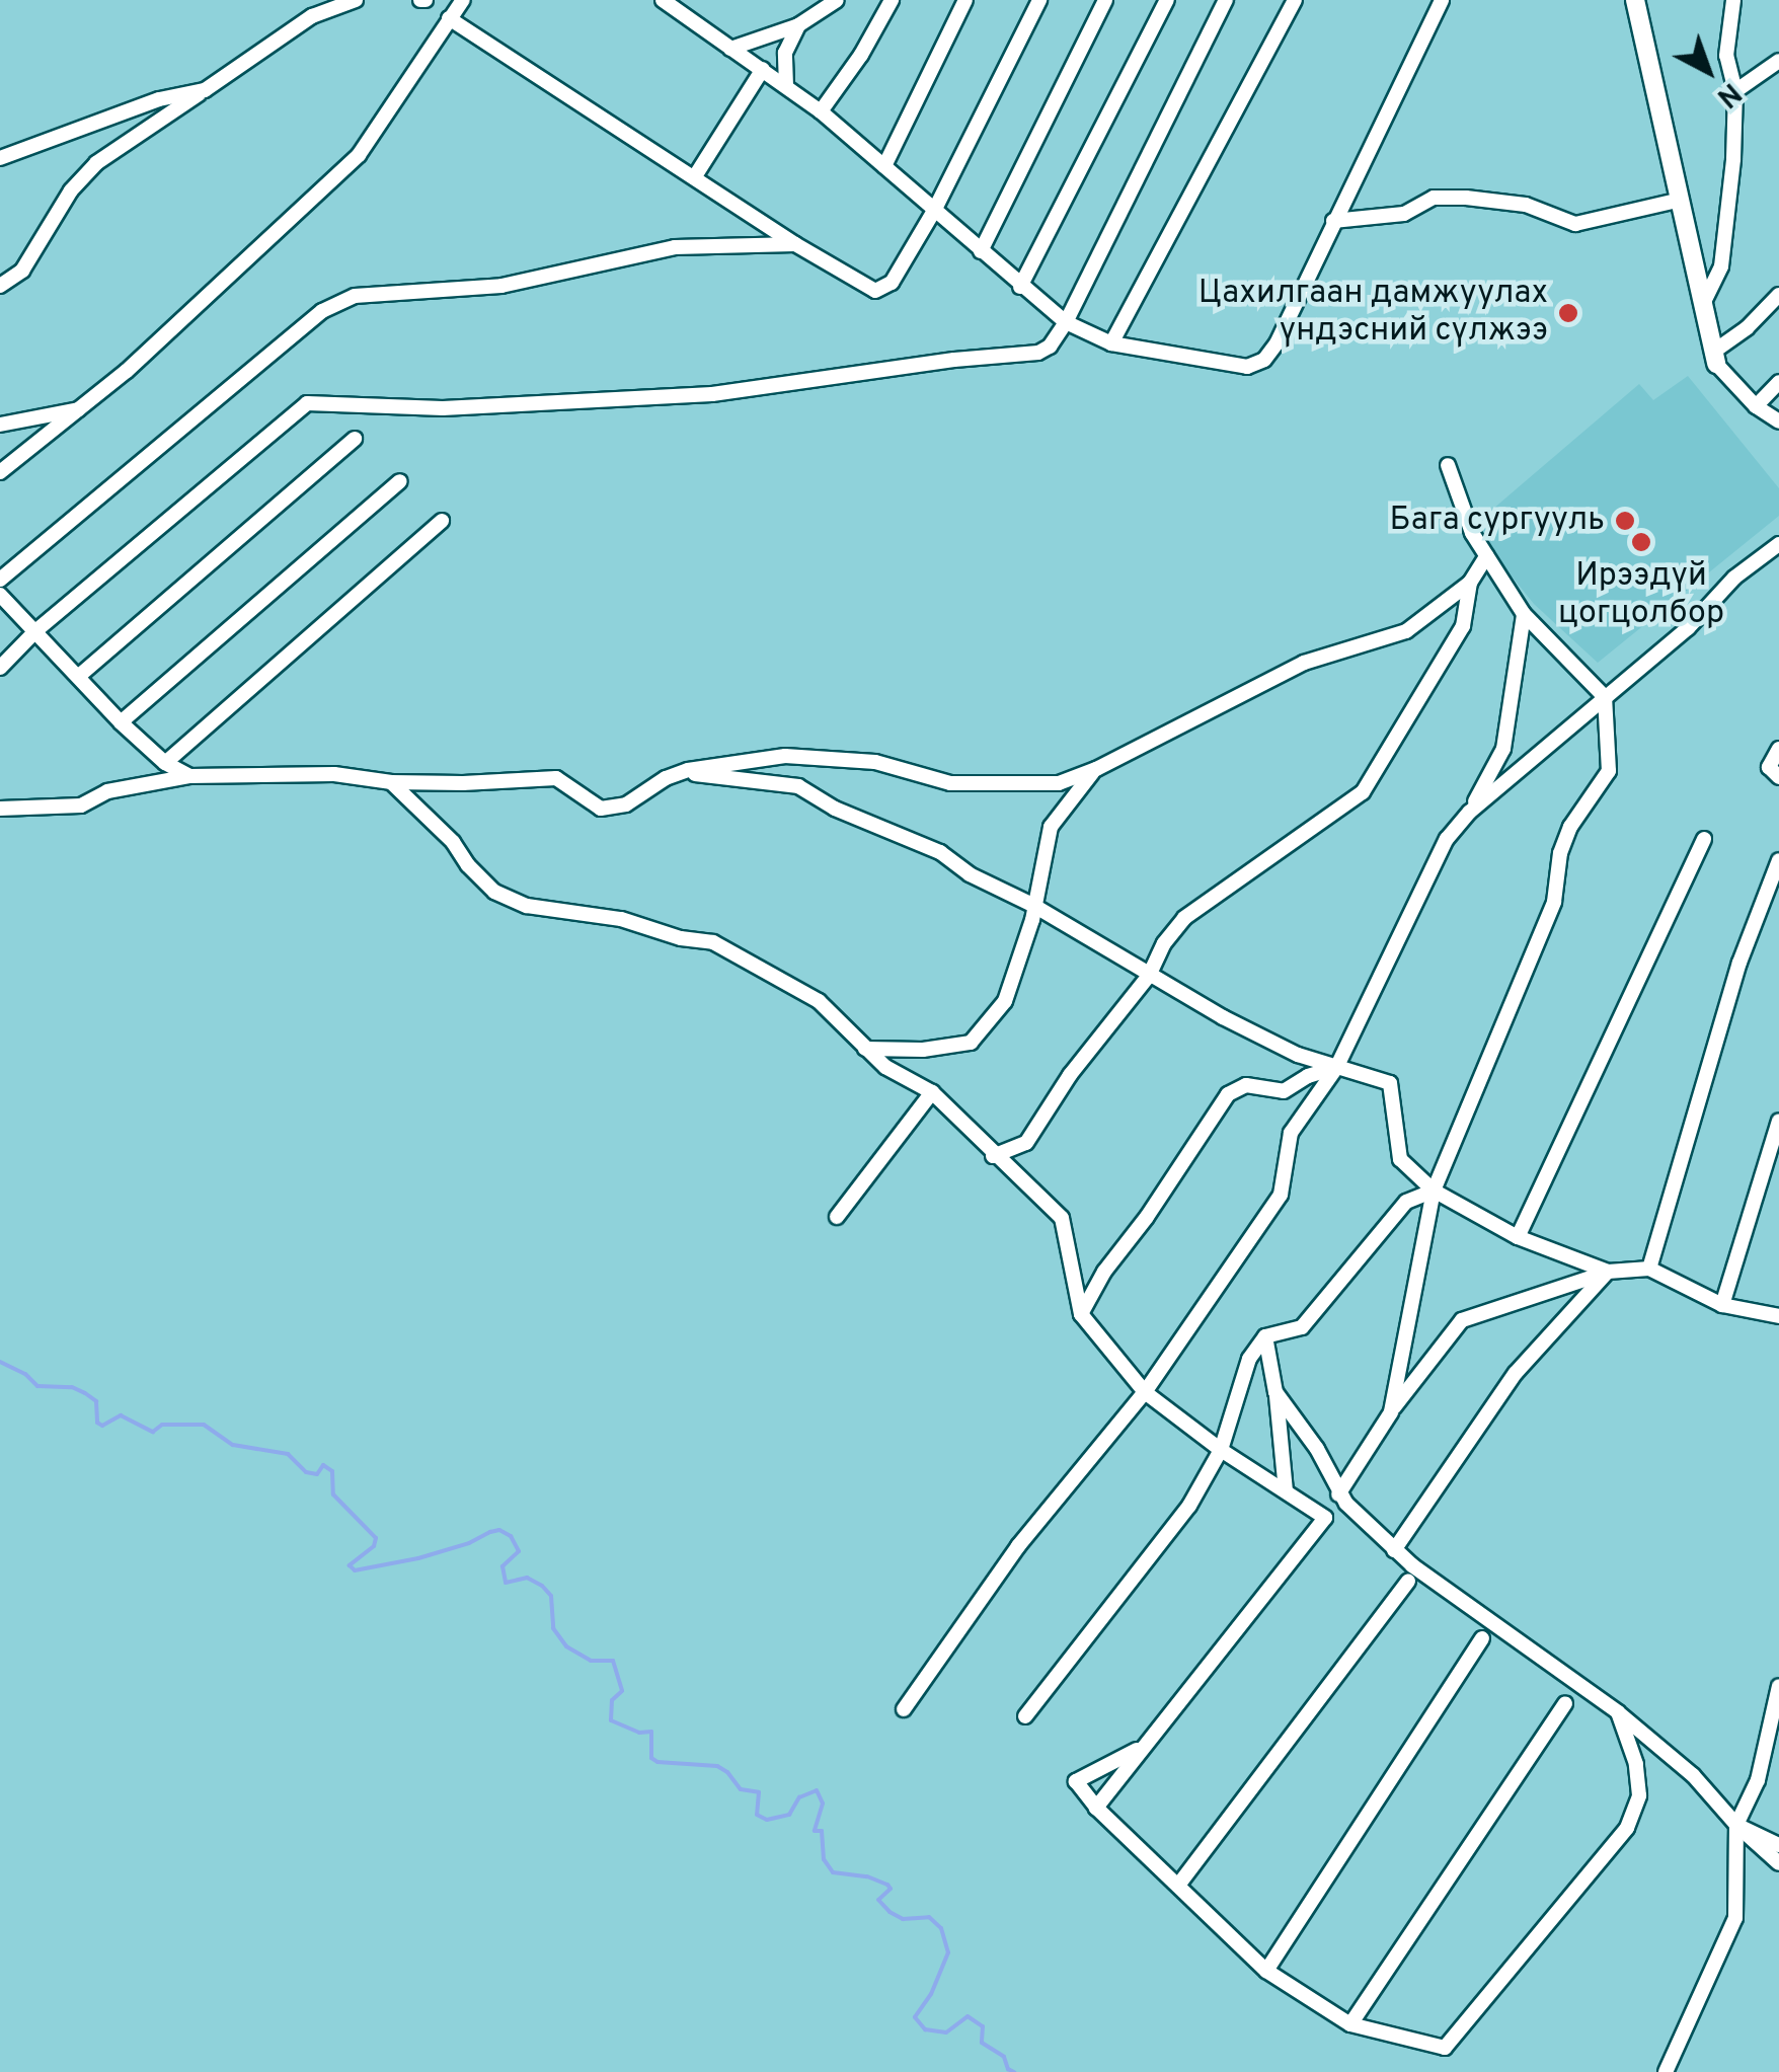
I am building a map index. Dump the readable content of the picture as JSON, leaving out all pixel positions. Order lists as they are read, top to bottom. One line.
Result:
{"places":["Цахилгаан дамжуулах үндэсний сүлжээ","Бага сургууль","Ирээдүй цогцолбор"],"north":"bottom right"}
